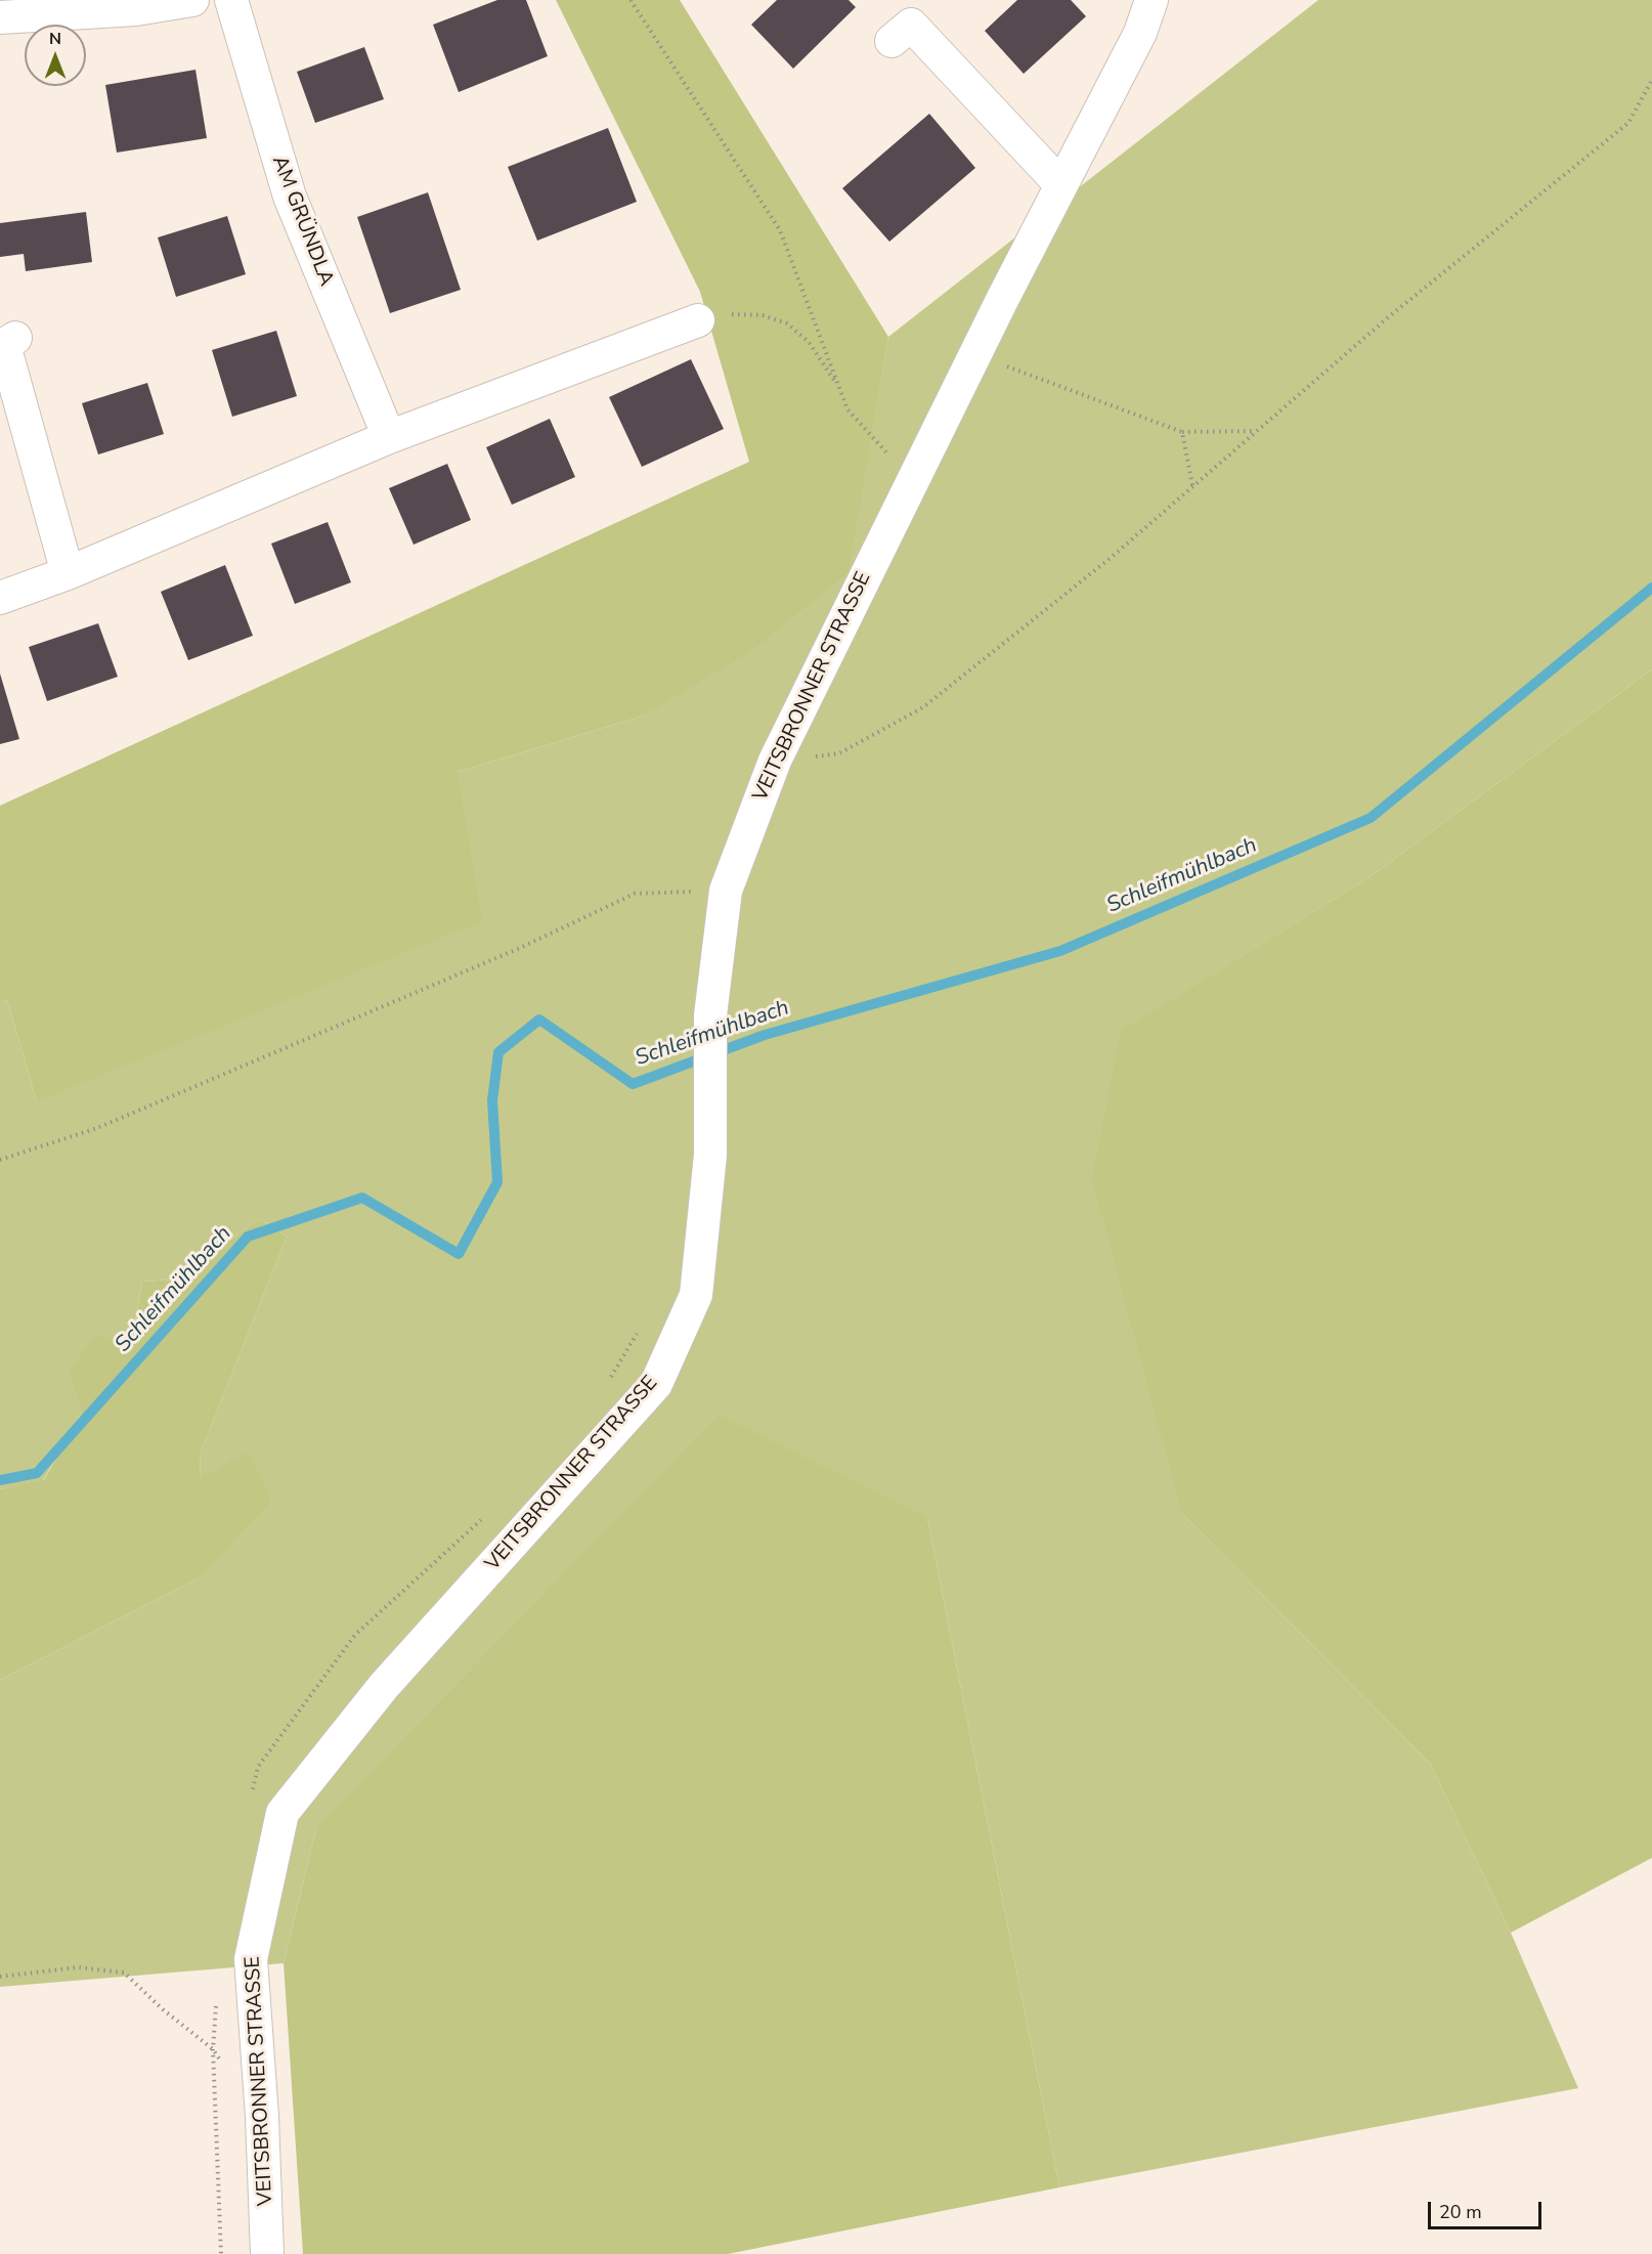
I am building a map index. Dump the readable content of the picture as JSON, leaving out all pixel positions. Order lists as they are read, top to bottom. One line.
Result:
{"streets":{"street":["AM GRÜNDLA","VEITSBRONNER STRASSE"]},"water":["Schleifmühlbach"],"scale_bar":"20 m","north":"top"}
